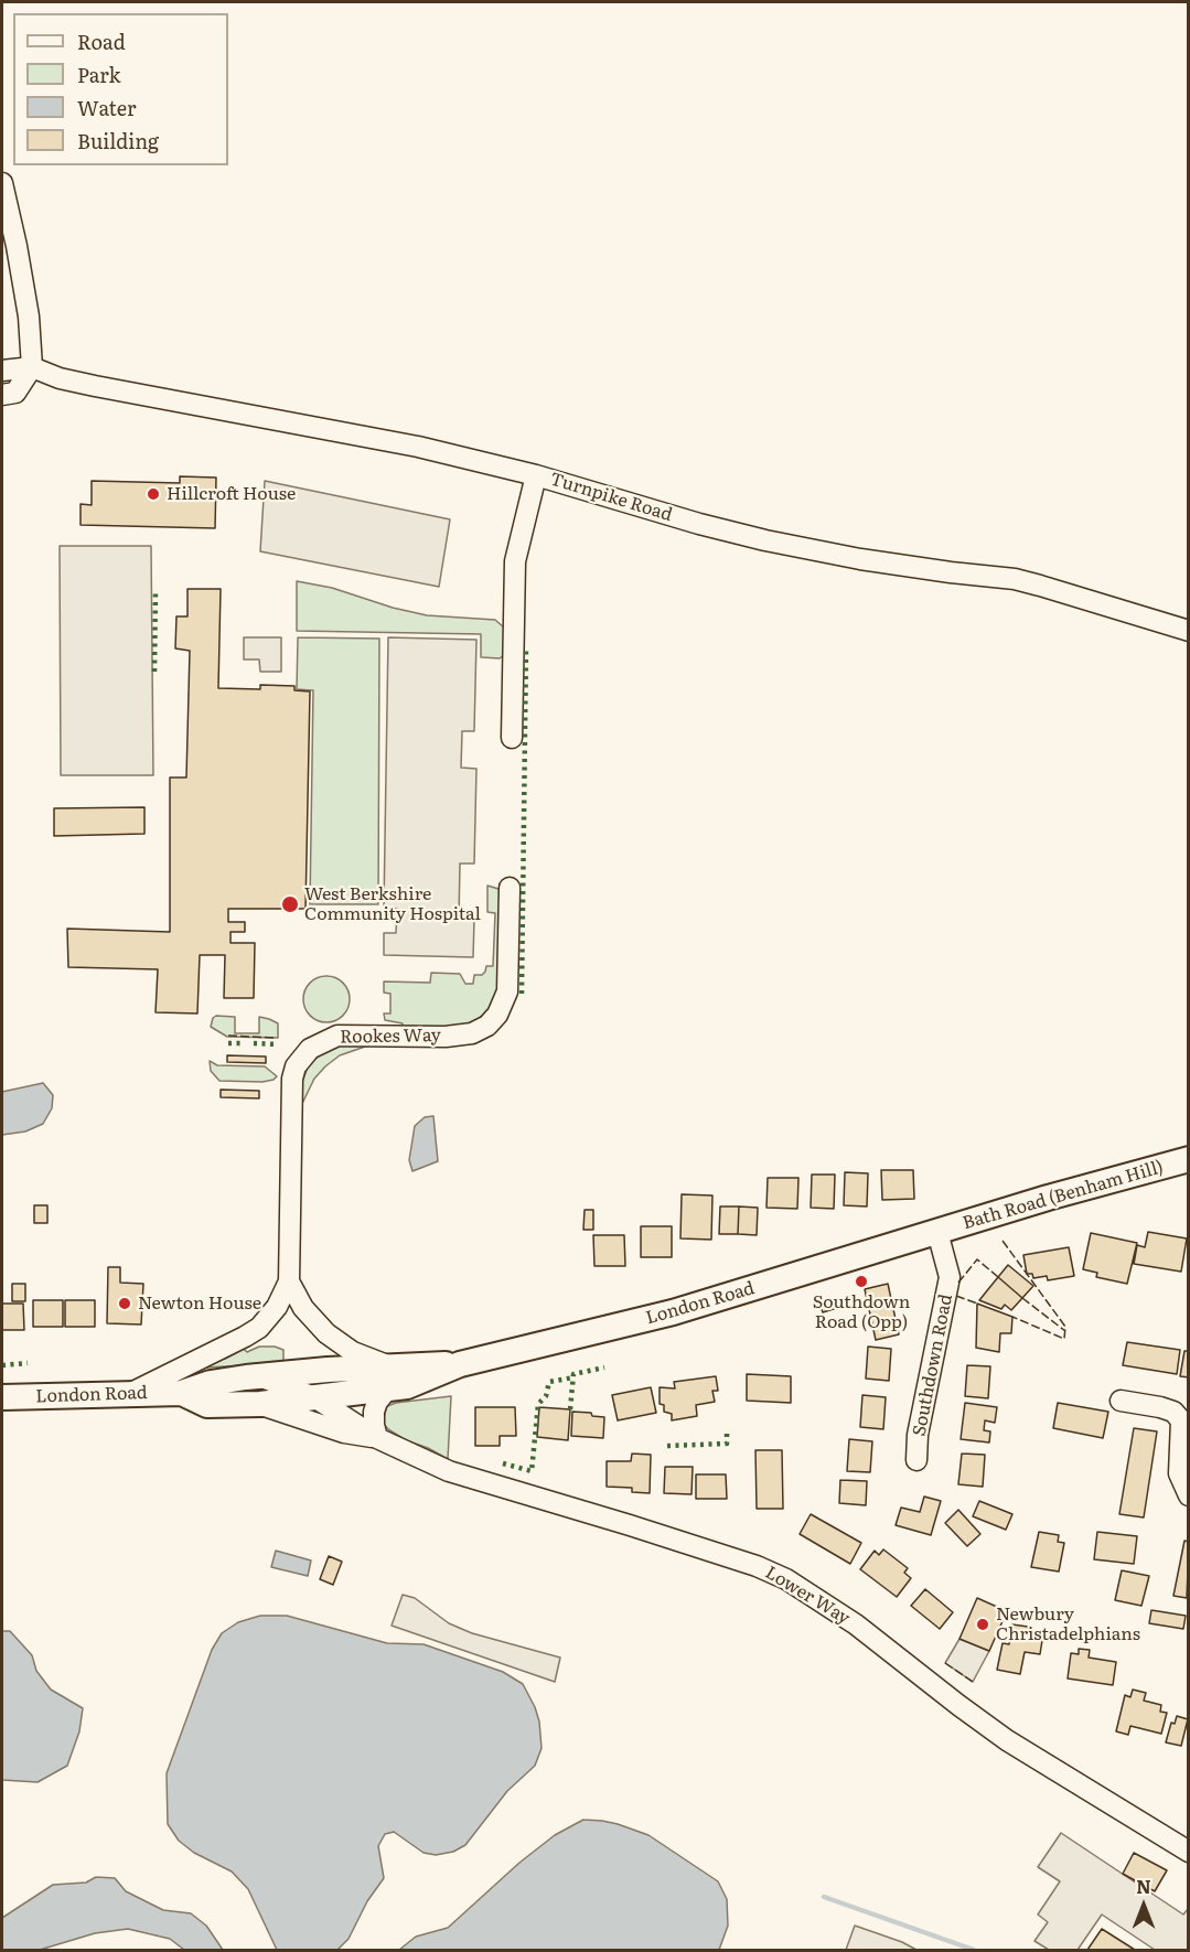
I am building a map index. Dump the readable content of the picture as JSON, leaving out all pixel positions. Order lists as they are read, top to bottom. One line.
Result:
{"streets":{"main road":["Bath Road (Benham Hill)","London Road"],"street":["Turnpike Road","Rookes Way","Southdown Road","Lower Way"]},"crossings":[["Rookes Way","London Road"],["Bath Road (Benham Hill)","London Road"],["Bath Road (Benham Hill)","Southdown Road"],["London Road","Southdown Road"],["London Road","Lower Way"]],"places":["Hillcroft House","West Berkshire Community Hospital","Southdown Road (Opp)","Newton House","Newbury Christadelphians"],"legend":["Road","Park","Water","Building"],"north":"top"}
